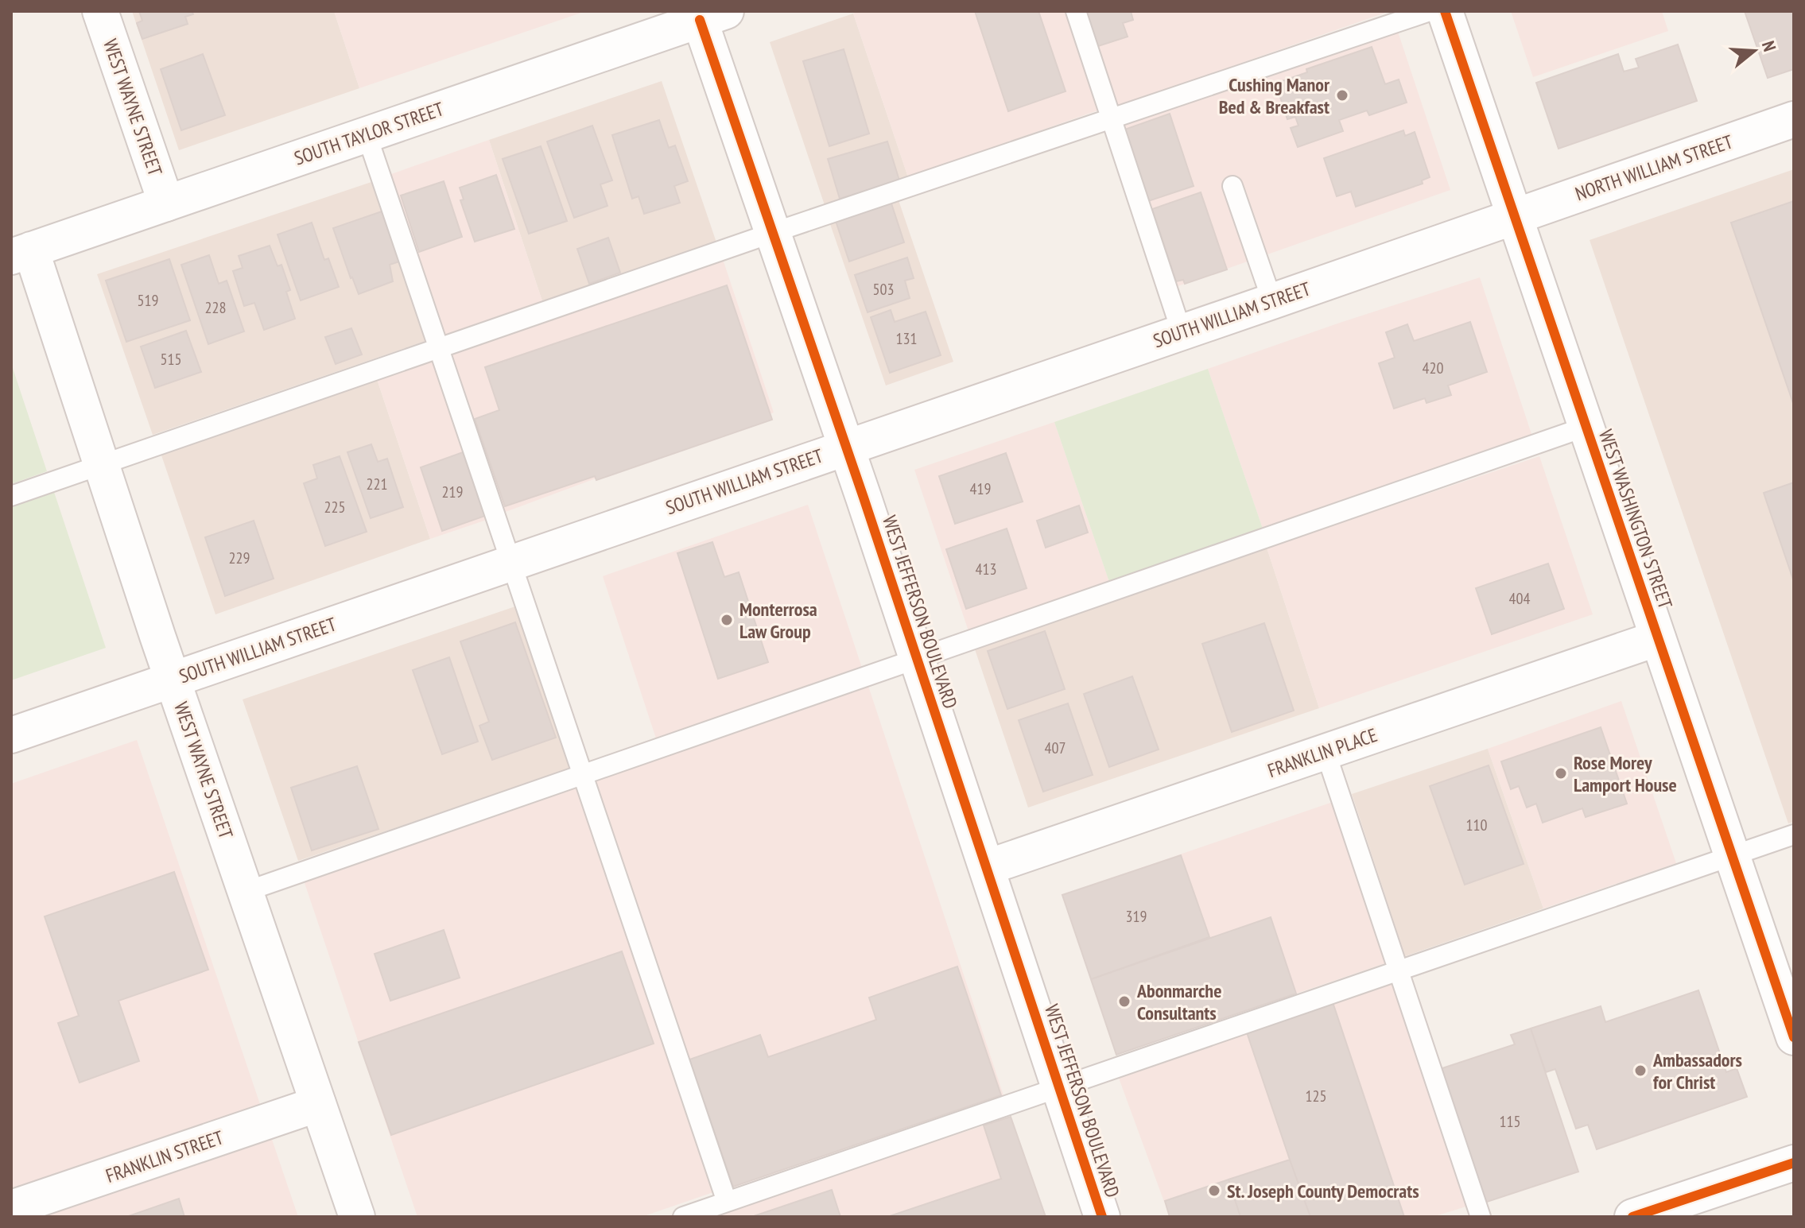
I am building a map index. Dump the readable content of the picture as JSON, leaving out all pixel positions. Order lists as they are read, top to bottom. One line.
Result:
{"streets":{"street":["WEST WAYNE STREET","SOUTH TAYLOR STREET","NORTH WILLIAM STREET","SOUTH WILLIAM STREET","WEST WASHINGTON STREET","WEST JEFFERSON BOULEVARD","FRANKLIN PLACE","FRANKLIN STREET"]},"crossings":[["WEST WAYNE STREET","SOUTH TAYLOR STREET"],["WEST WAYNE STREET","SOUTH WILLIAM STREET"],["WEST WAYNE STREET","FRANKLIN STREET"],["SOUTH TAYLOR STREET","WEST JEFFERSON BOULEVARD"],["NORTH WILLIAM STREET","SOUTH WILLIAM STREET"],["NORTH WILLIAM STREET","WEST WASHINGTON STREET"],["SOUTH WILLIAM STREET","WEST WASHINGTON STREET"],["SOUTH WILLIAM STREET","WEST JEFFERSON BOULEVARD"],["WEST WASHINGTON STREET","FRANKLIN PLACE"],["WEST JEFFERSON BOULEVARD","FRANKLIN PLACE"]],"places":["Cushing Manor Bed & Breakfast","Monterrosa Law Group","Rose Morey Lamport House","Abonmarche Consultants","Ambassadors for Christ","St. Joseph County Democrats"],"house_numbers":["503","519","228","131","515","420","221","419","219","225","229","413","404","407","110","319","125","115"],"north":"right"}
